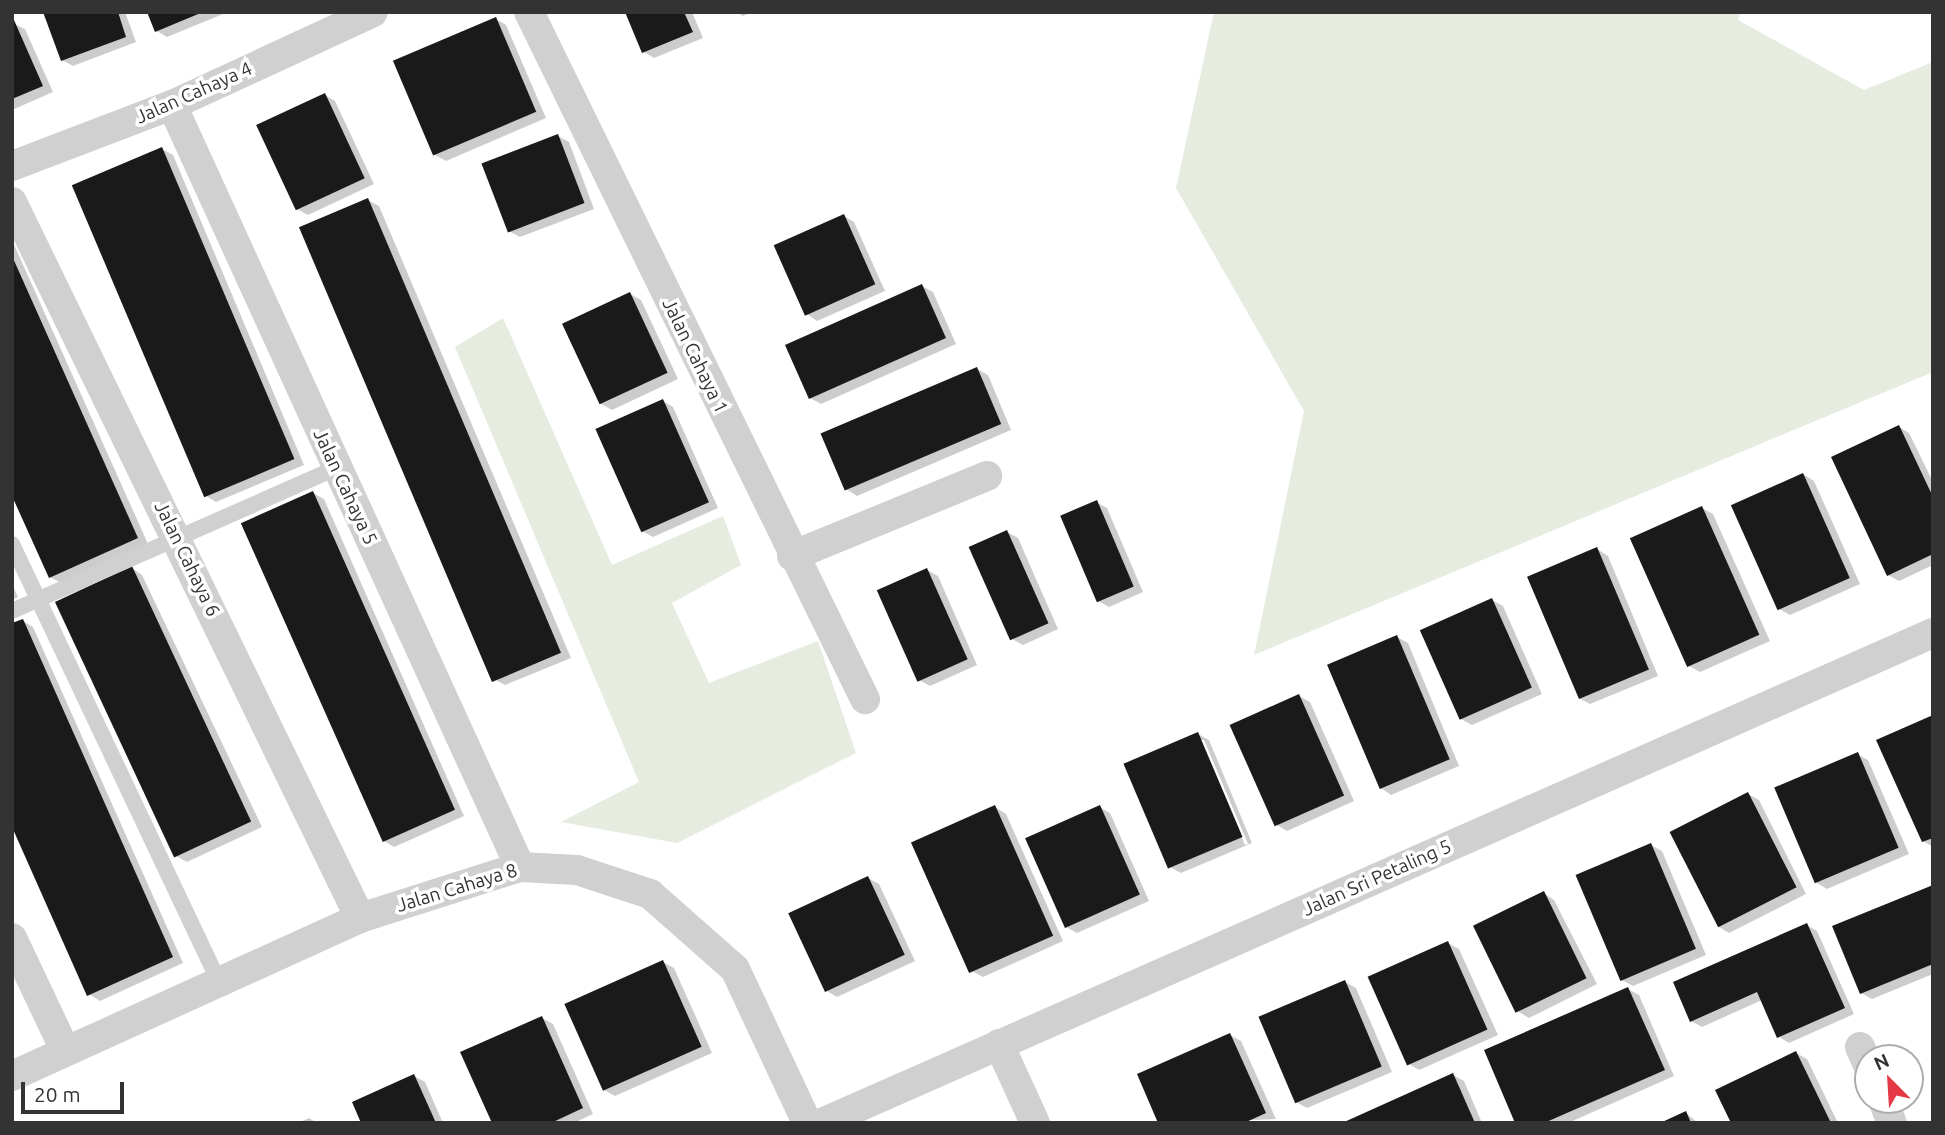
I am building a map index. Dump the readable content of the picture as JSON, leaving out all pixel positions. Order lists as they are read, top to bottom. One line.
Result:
{"streets":{"street":["Jalan Cahaya 4","Jalan Cahaya 1","Jalan Cahaya 5","Jalan Cahaya 6","Jalan Sri Petaling 5","Jalan Cahaya 8"]},"crossings":[["Jalan Cahaya 4","Jalan Cahaya 5"],["Jalan Cahaya 5","Jalan Cahaya 8"],["Jalan Cahaya 6","Jalan Cahaya 8"]],"scale_bar":"20 m","north":"top left"}
